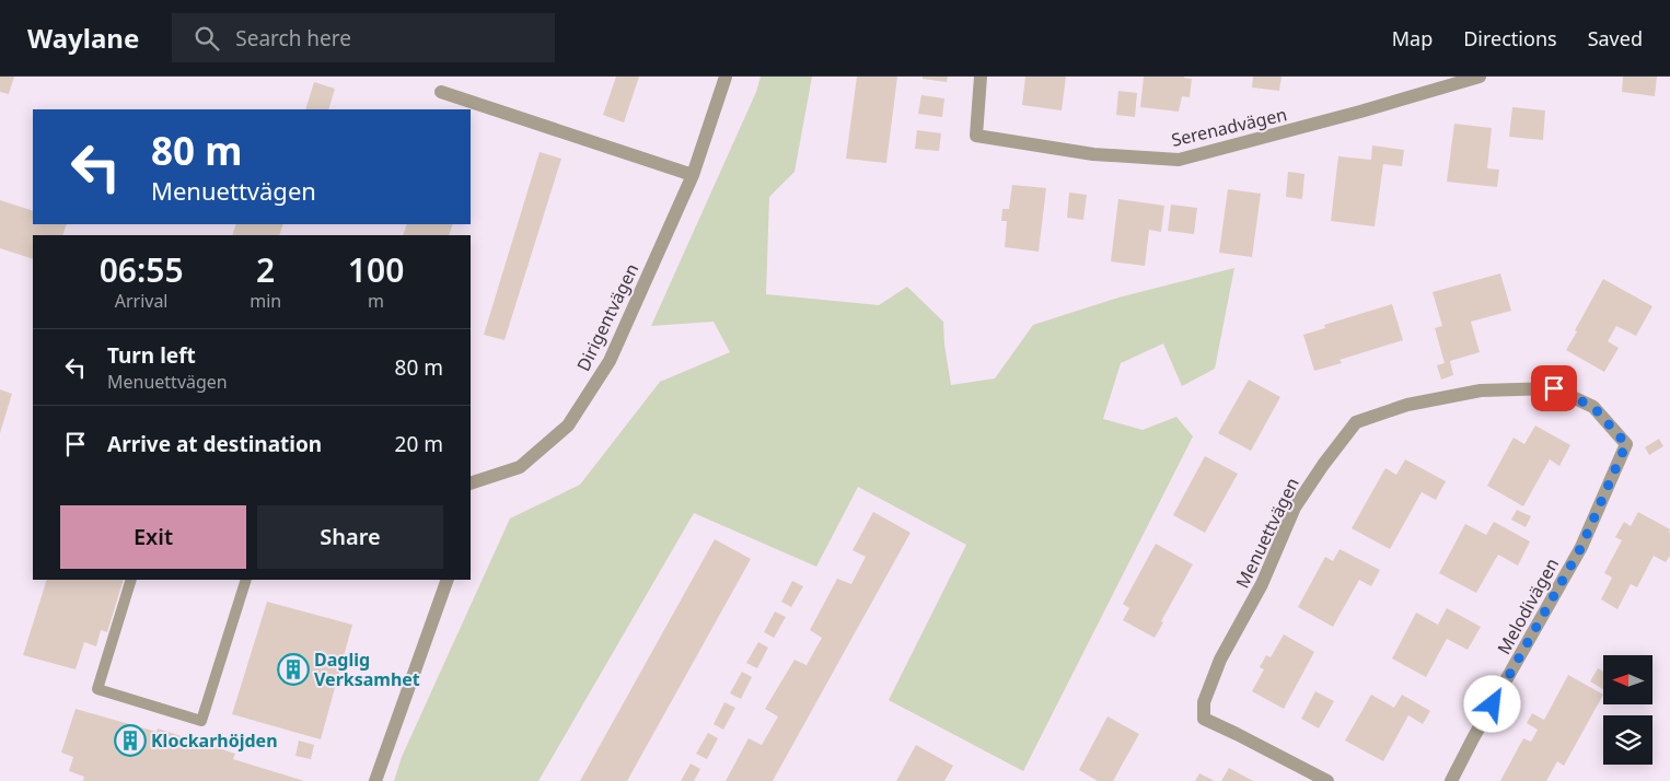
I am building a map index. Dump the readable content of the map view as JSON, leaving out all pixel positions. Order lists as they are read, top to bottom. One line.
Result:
{"streets":{"street":["Serenadvägen","Dirigentvägen","Menuettvägen","Melodivägen"]},"crossings":[["Menuettvägen","Melodivägen"]],"places":{"building":["Daglig Verksamhet","Klockarhöjden"]},"north":"left","page":{"header":"Waylane","search":"Search here","nav":["Map","Directions","Saved"],"turn":["80 m","Menuettvägen"],"eta":["06:55","Arrival","2","min","100","m"],"list":[{"name":"Turn left","note":"Menuettvägen","value":"80 m"},{"name":"Arrive at destination","value":"20 m"}],"buttons":["Exit","Share"]}}
